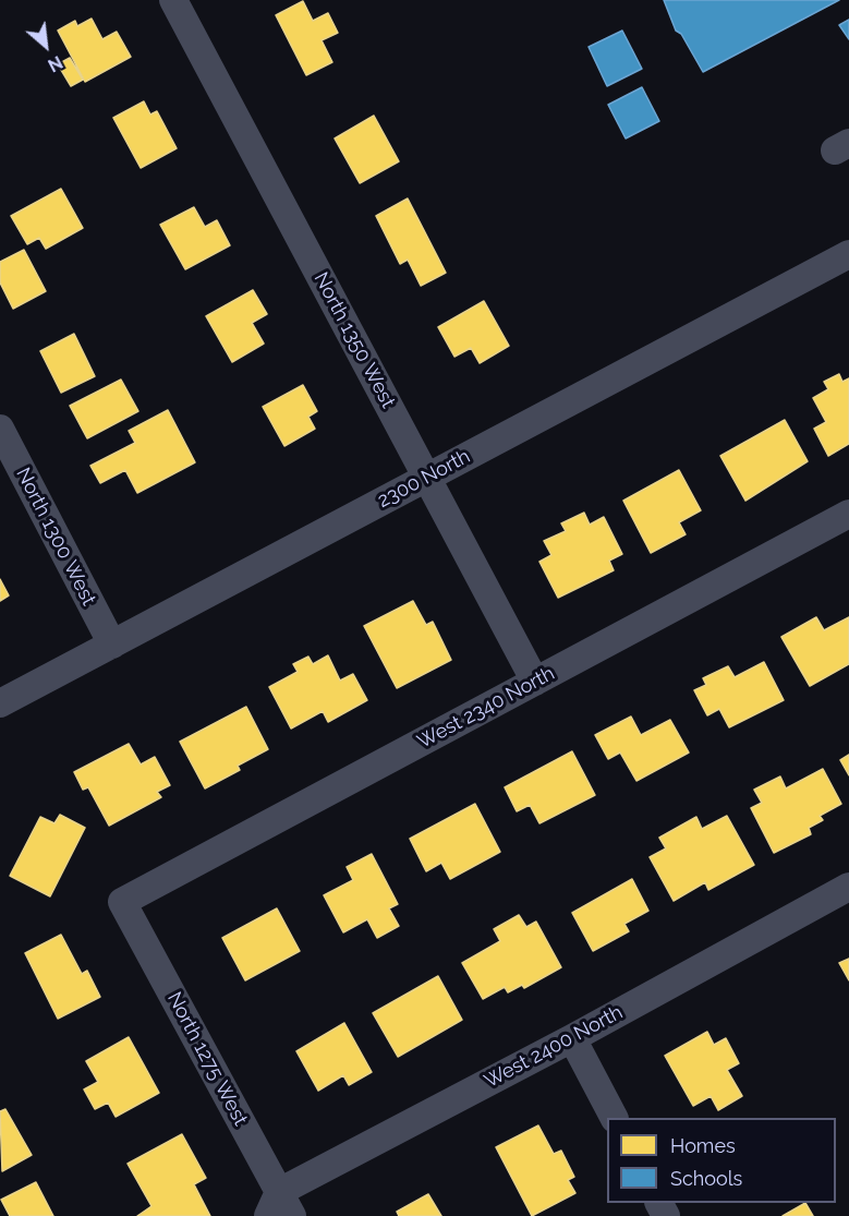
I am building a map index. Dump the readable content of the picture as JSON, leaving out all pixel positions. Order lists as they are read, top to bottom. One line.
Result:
{"streets":{"street":["North 1350 West","2300 North","North 1300 West","West 2340 North","West 2400 North","North 1275 West"]},"crossings":[["North 1350 West","2300 North"],["North 1350 West","West 2340 North"],["2300 North","North 1300 West"],["West 2340 North","North 1275 West"],["West 2400 North","North 1275 West"]],"legend":["Homes","Schools"],"north":"bottom right"}
